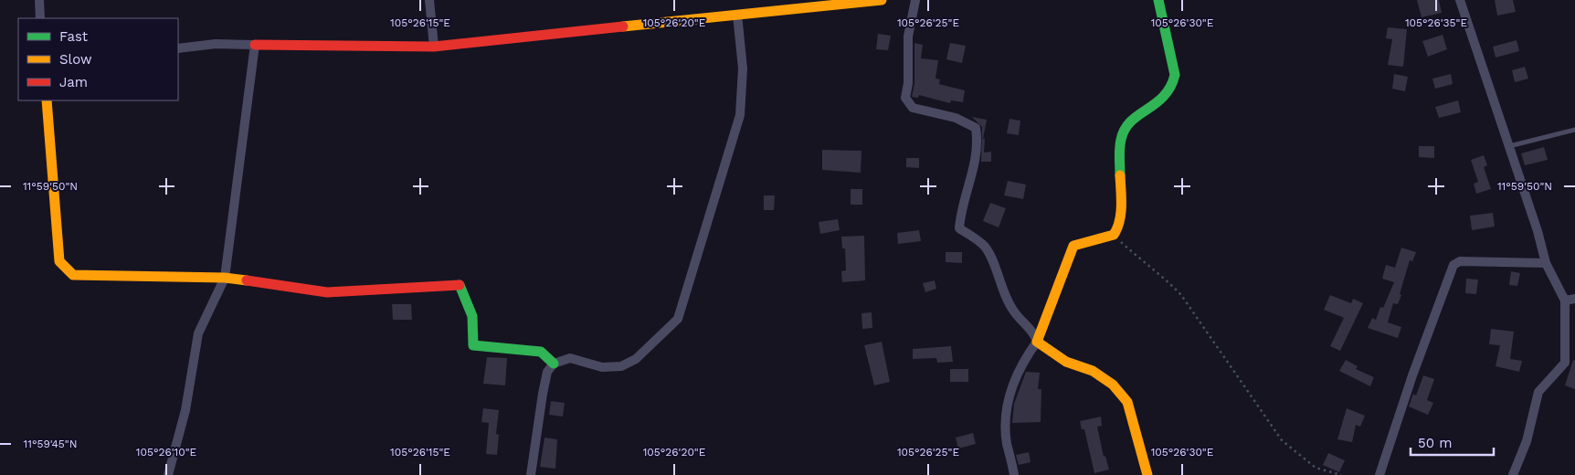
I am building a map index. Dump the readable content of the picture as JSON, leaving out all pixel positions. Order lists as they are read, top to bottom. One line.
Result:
{"legend":["Fast","Slow","Jam"],"scale_bar":"50 m","coordinates":["105°26'15\"E","105°26'20\"E","105°26'25\"E","105°26'30\"E","105°26'35\"E","11°59'50\"N","11°59'45\"N","105°26'10\"E"]}
